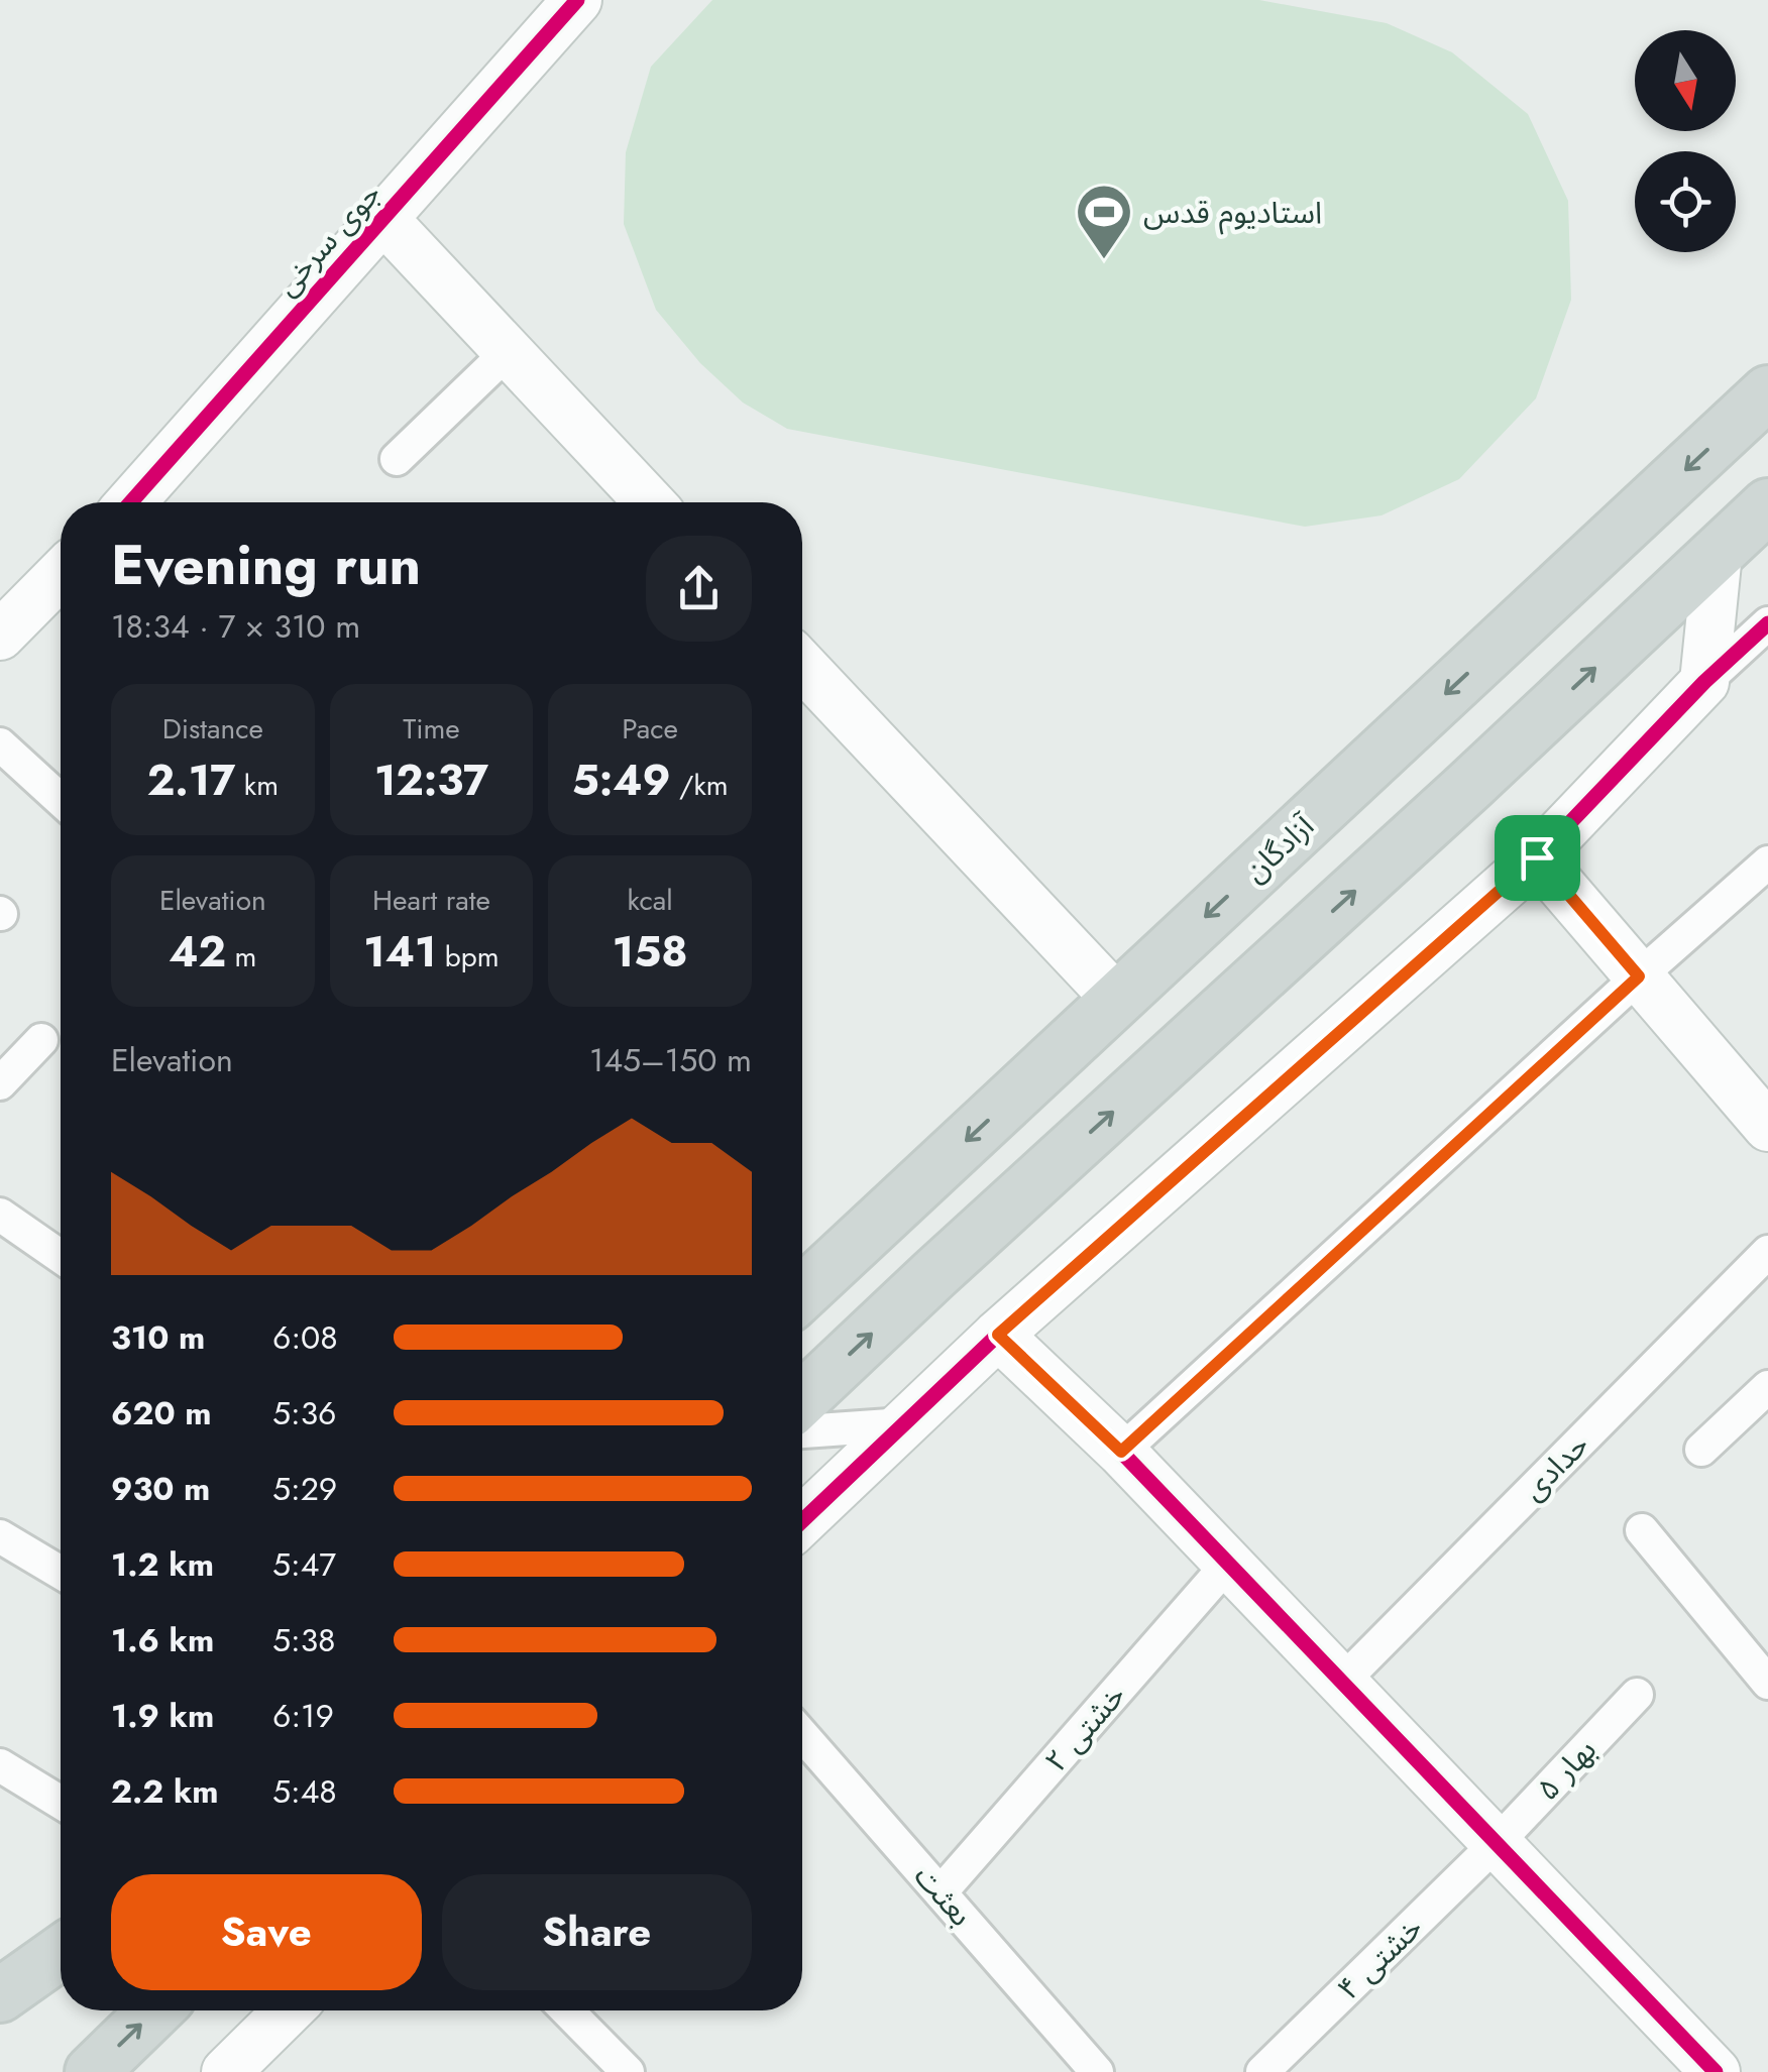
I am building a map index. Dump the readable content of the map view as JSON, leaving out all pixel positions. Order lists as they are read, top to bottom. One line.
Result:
{"streets":{"main road":["آزادگان"],"street":["جوی سرخی","حدادی","خشتی ۲","بهار ۵","بعثت","خشتی ۴"]},"crossings":[["خشتی ۲","بعثت"],["بهار ۵","خشتی ۴"]],"places":{"sports":["استادیوم قدس"]},"north":"bottom","page":{"heading":["Evening run","18:34 · 7 × 310 m"],"stats":[["Distance","2.17 km"],["Time","12:37"],["Pace","5:49 /km"],["Elevation","42 m"],["Heart rate","141 bpm"],["kcal","158"]],"chart":["Elevation","145–150 m"],"list":[{"name":"310 m","note":"6:08"},{"name":"620 m","note":"5:36"},{"name":"930 m","note":"5:29"},{"name":"1.2 km","note":"5:47"},{"name":"1.6 km","note":"5:38"},{"name":"1.9 km","note":"6:19"},{"name":"2.2 km","note":"5:48"}],"buttons":["Save","Share"]}}
